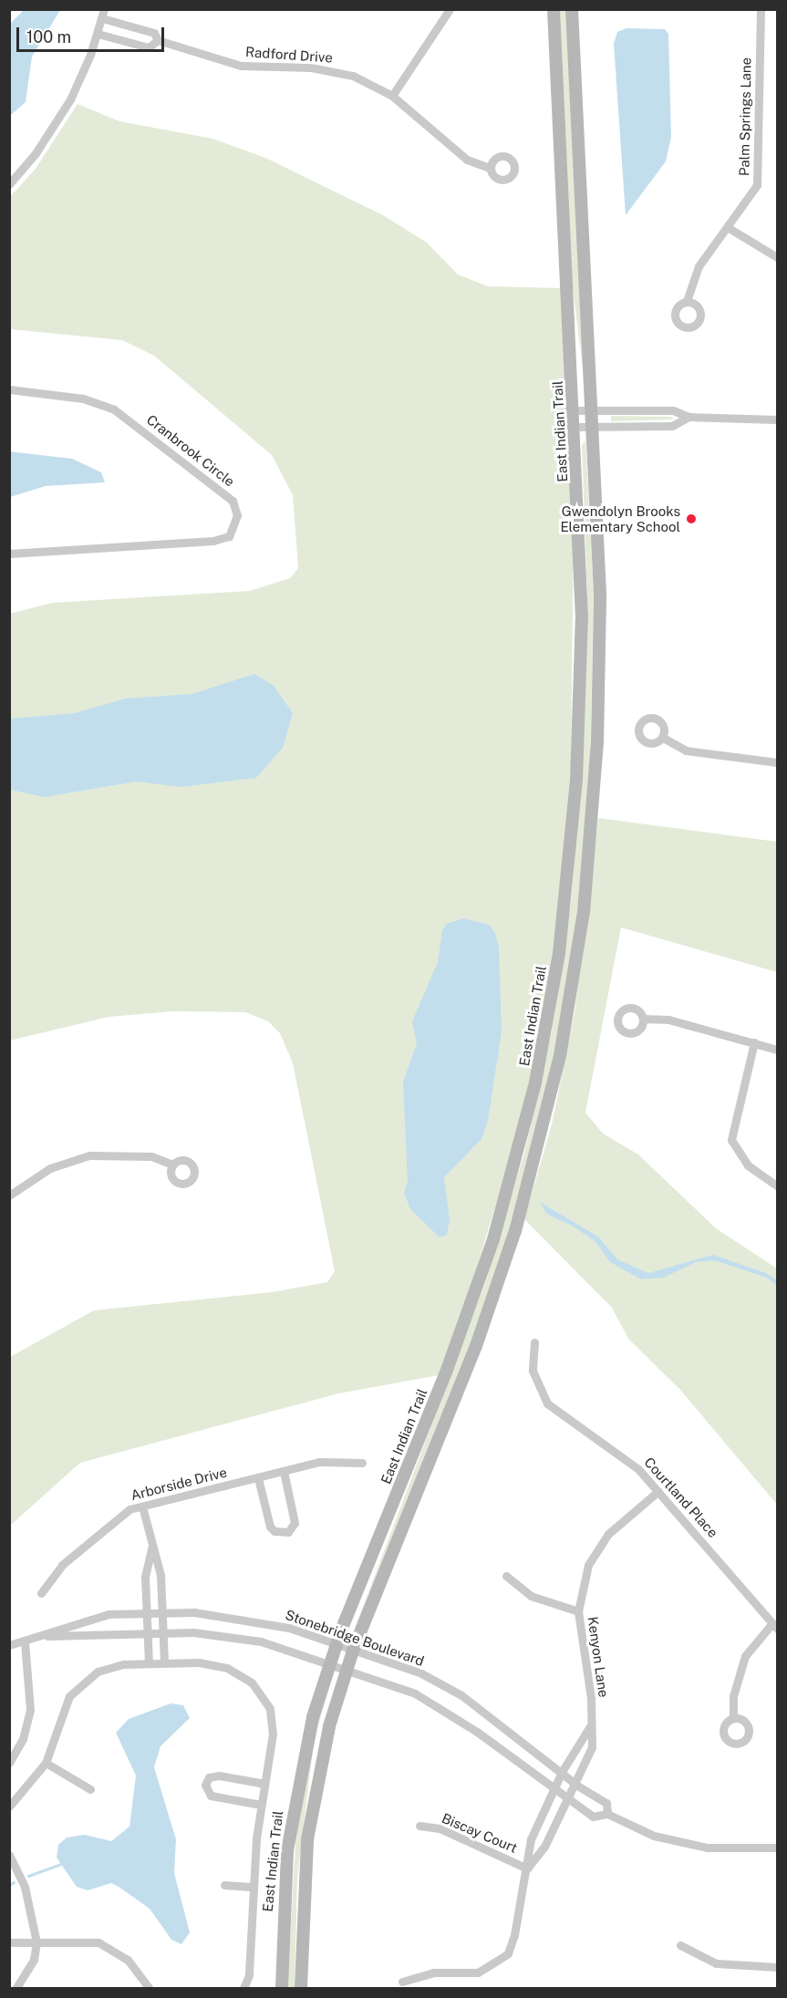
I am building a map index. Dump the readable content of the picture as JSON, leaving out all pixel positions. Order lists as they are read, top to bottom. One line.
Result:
{"streets":{"main road":["East Indian Trail"],"street":["Radford Drive","Palm Springs Lane","Cranbrook Circle","Arborside Drive","Courtland Place","Stonebridge Boulevard","Kenyon Lane","Biscay Court"]},"crossings":[["East Indian Trail","Stonebridge Boulevard"],["Courtland Place","Kenyon Lane"],["Stonebridge Boulevard","Kenyon Lane"],["Kenyon Lane","Biscay Court"]],"places":["Gwendolyn Brooks Elementary School"],"scale_bar":"100 m"}
